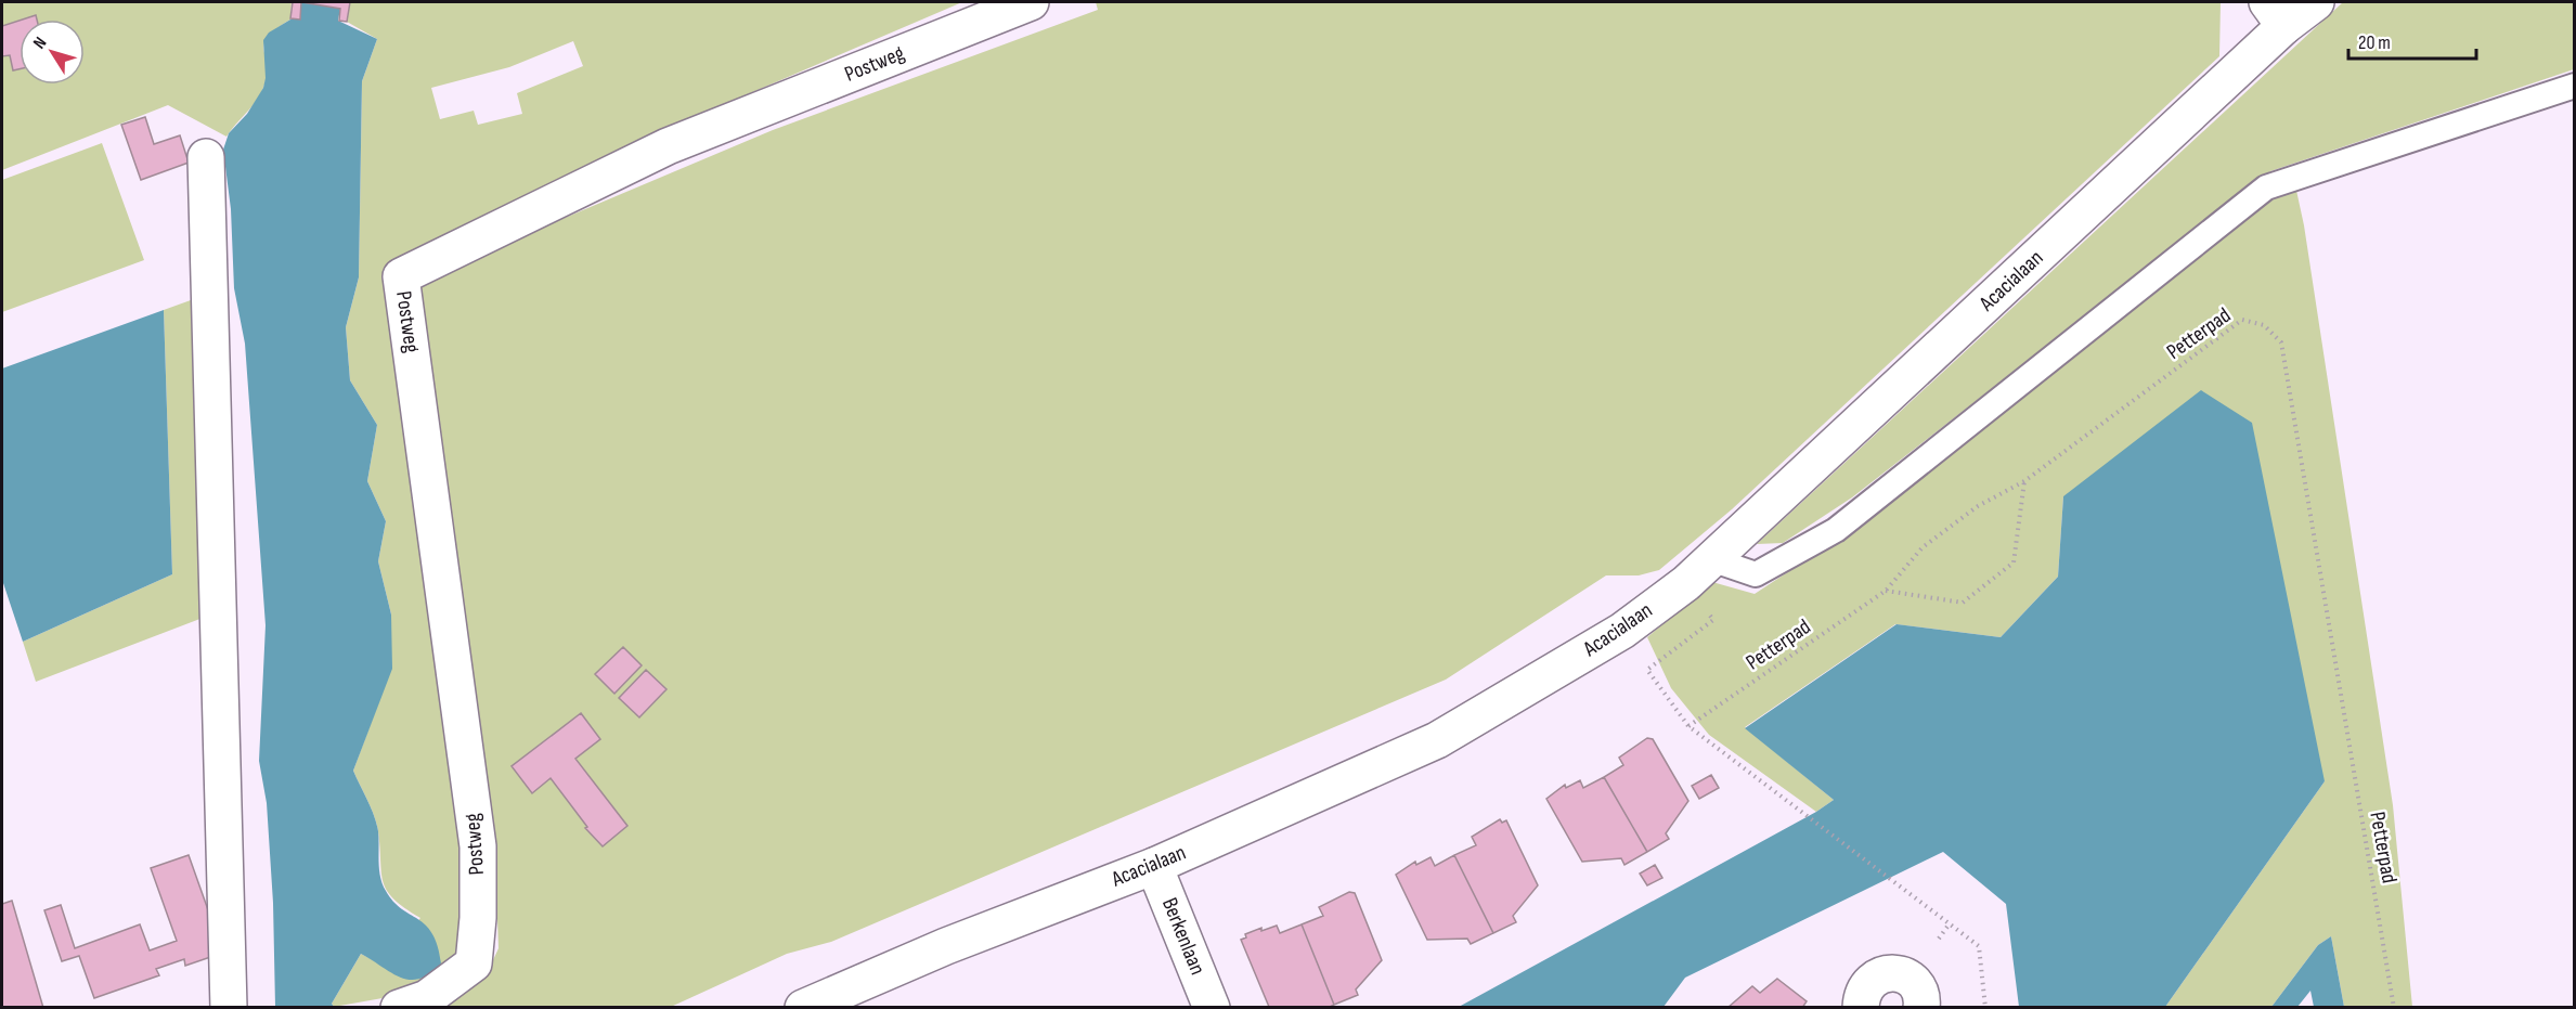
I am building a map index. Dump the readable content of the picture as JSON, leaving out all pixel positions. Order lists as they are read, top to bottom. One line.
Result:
{"streets":{"street":["Postweg","Acacialaan","Berkenlaan"],"path":["Petterpad"]},"crossings":[["Acacialaan","Berkenlaan"]],"scale_bar":"20 m","north":"top left"}
